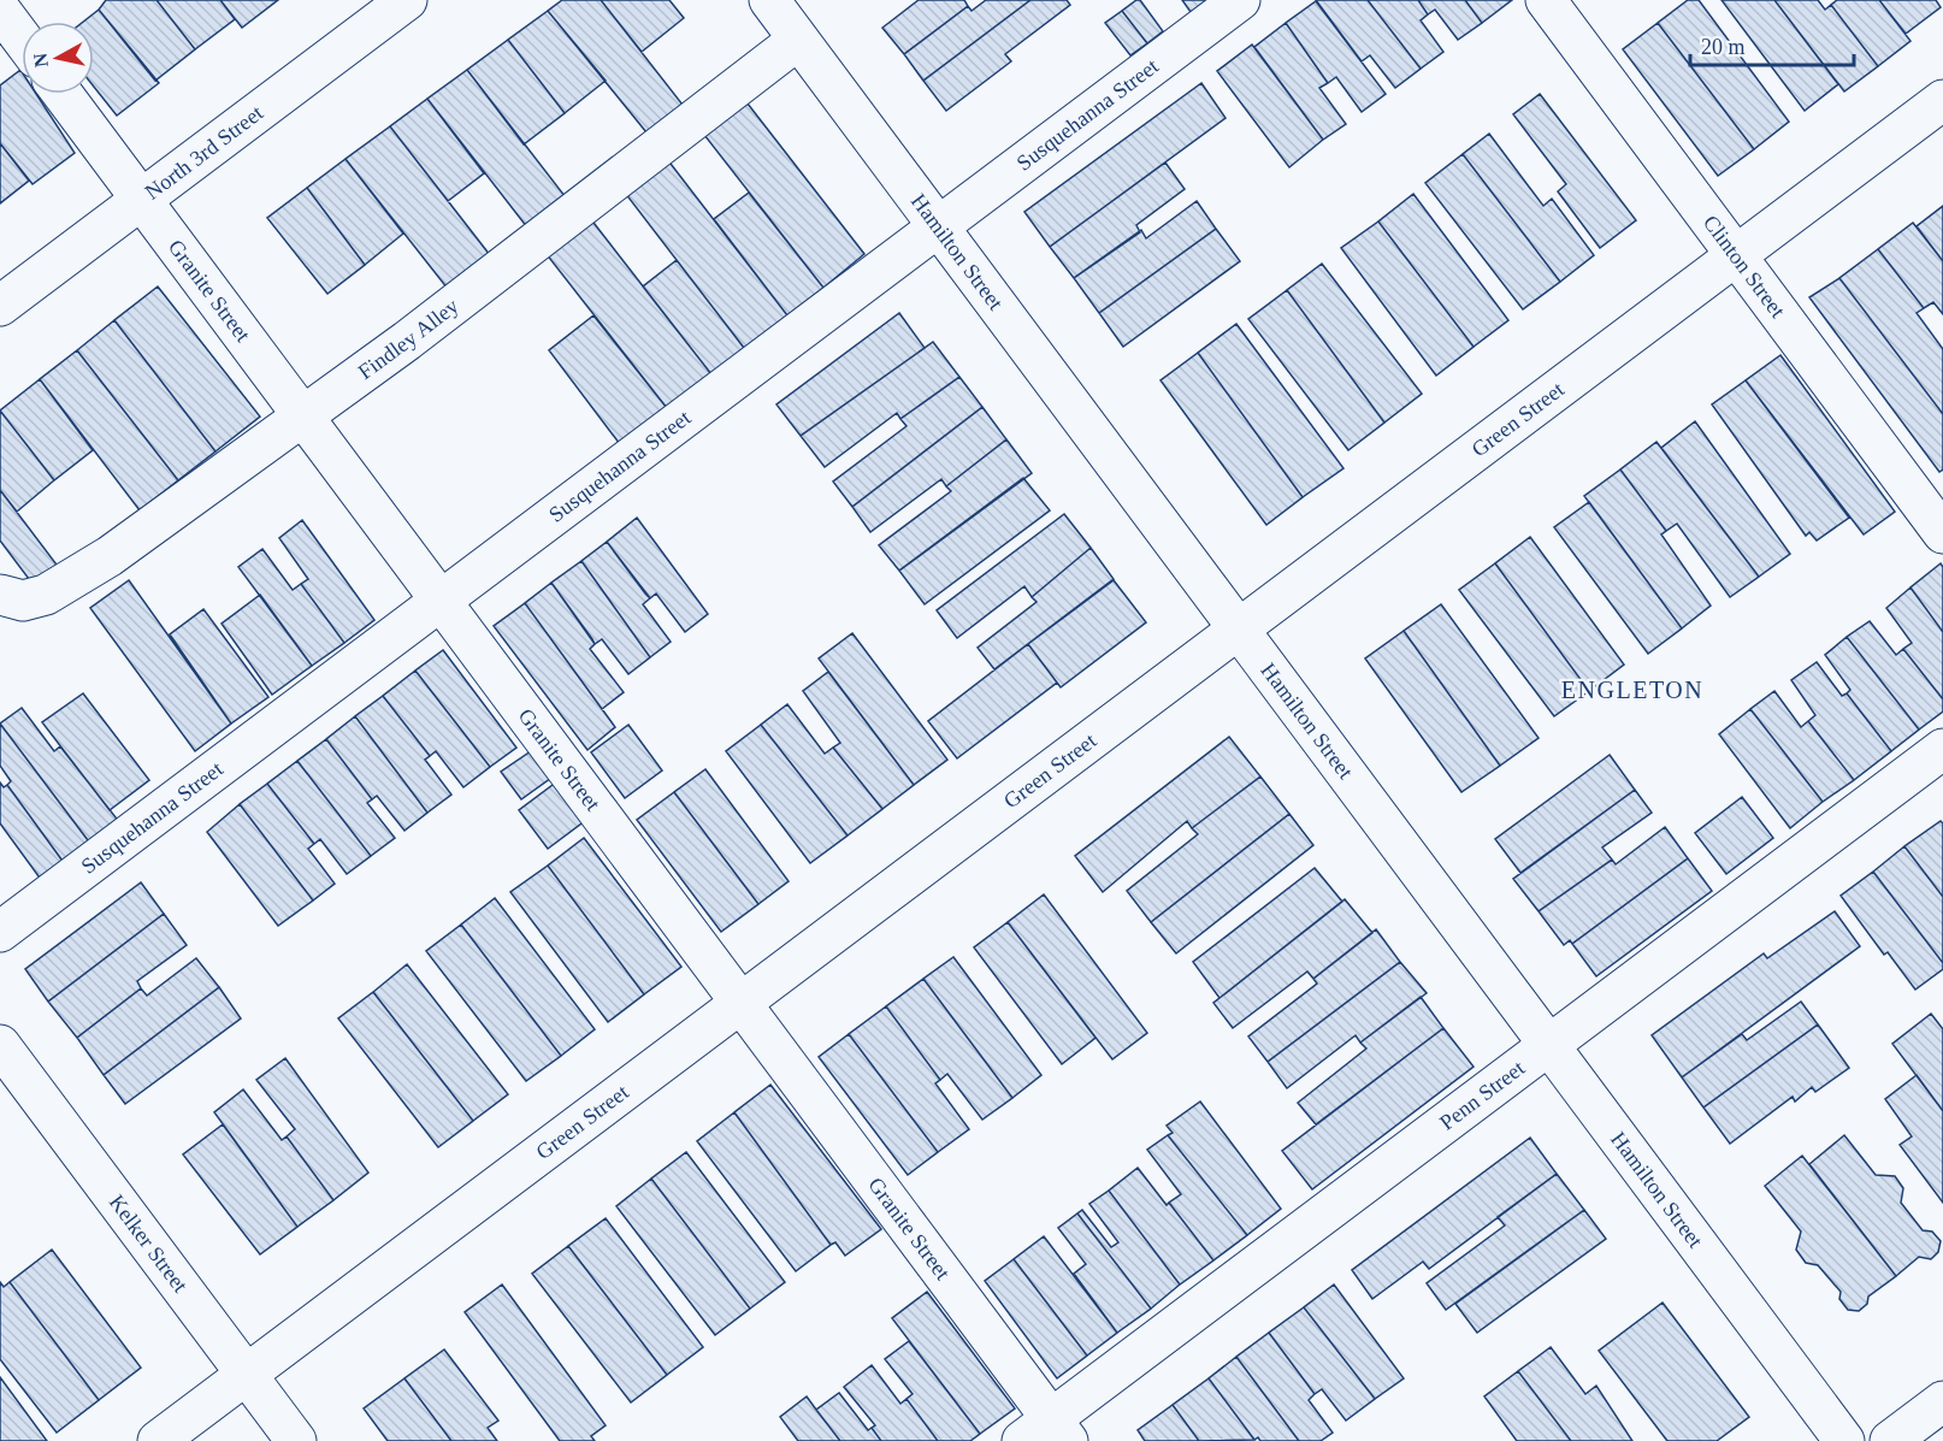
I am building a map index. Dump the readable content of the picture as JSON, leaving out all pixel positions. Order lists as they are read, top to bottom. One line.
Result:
{"streets":{"street":["Susquehanna Street","North 3rd Street","Hamilton Street","Clinton Street","Granite Street","Findley Alley","Green Street","Penn Street","Kelker Street"]},"crossings":[["Susquehanna Street","Hamilton Street"],["Susquehanna Street","Granite Street"],["North 3rd Street","Granite Street"],["Hamilton Street","Findley Alley"],["Hamilton Street","Green Street"],["Hamilton Street","Penn Street"],["Clinton Street","Green Street"],["Granite Street","Findley Alley"],["Granite Street","Green Street"],["Granite Street","Penn Street"],["Green Street","Kelker Street"]],"districts":["ENGLETON"],"scale_bar":"20 m","north":"left"}
